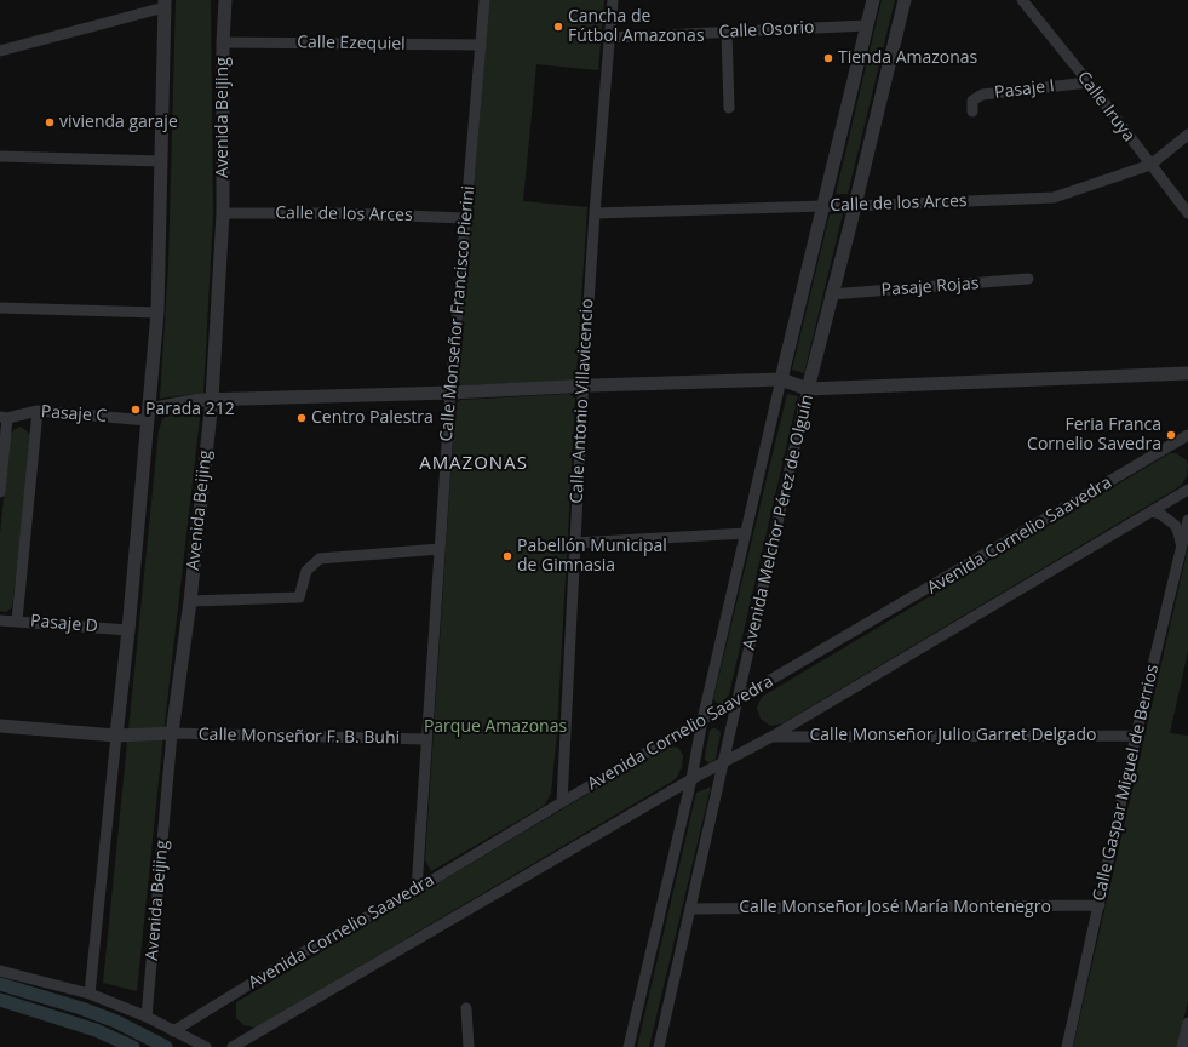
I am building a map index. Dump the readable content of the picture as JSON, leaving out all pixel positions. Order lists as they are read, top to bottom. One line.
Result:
{"streets":{"street":["Calle Osorio","Calle Ezequiel","Pasaje I","Calle Iruya","Avenida Beijing","Calle de los Arces","Pasaje Rojas","Calle Monseñor Francisco Pierini","Calle Antonio Villavicencio","Pasaje C","Avenida Melchor Pérez de Olguín","Avenida Cornelio Saavedra","Pasaje D","Calle Monseñor Julio Garret Delgado","Calle Monseñor F. B. Buhi","Calle Gaspar Miguel de Berrios","Calle Monseñor José María Montenegro"]},"crossings":[["Calle Osorio","Calle Antonio Villavicencio"],["Calle Osorio","Avenida Melchor Pérez de Olguín"],["Calle Ezequiel","Avenida Beijing"],["Calle Ezequiel","Calle Monseñor Francisco Pierini"],["Pasaje I","Calle Iruya"],["Calle Iruya","Calle de los Arces"],["Avenida Beijing","Calle de los Arces"],["Avenida Beijing","Calle Monseñor F. B. Buhi"],["Calle de los Arces","Calle Monseñor Francisco Pierini"],["Calle de los Arces","Calle Antonio Villavicencio"],["Calle de los Arces","Avenida Melchor Pérez de Olguín"],["Pasaje Rojas","Avenida Melchor Pérez de Olguín"],["Calle Monseñor Francisco Pierini","Avenida Cornelio Saavedra"],["Calle Monseñor Francisco Pierini","Calle Monseñor F. B. Buhi"],["Calle Antonio Villavicencio","Avenida Cornelio Saavedra"],["Avenida Melchor Pérez de Olguín","Avenida Cornelio Saavedra"],["Avenida Melchor Pérez de Olguín","Calle Monseñor José María Montenegro"],["Calle Monseñor Julio Garret Delgado","Calle Gaspar Miguel de Berrios"],["Calle Gaspar Miguel de Berrios","Calle Monseñor José María Montenegro"]],"districts":["AMAZONAS"],"parks":["Parque Amazonas"],"places":["Cancha de Fútbol Amazonas","Tienda Amazonas","vivienda garaje","Parada 212","Centro Palestra","Feria Franca Cornelio Savedra","Pabellón Municipal de Gimnasia"]}
